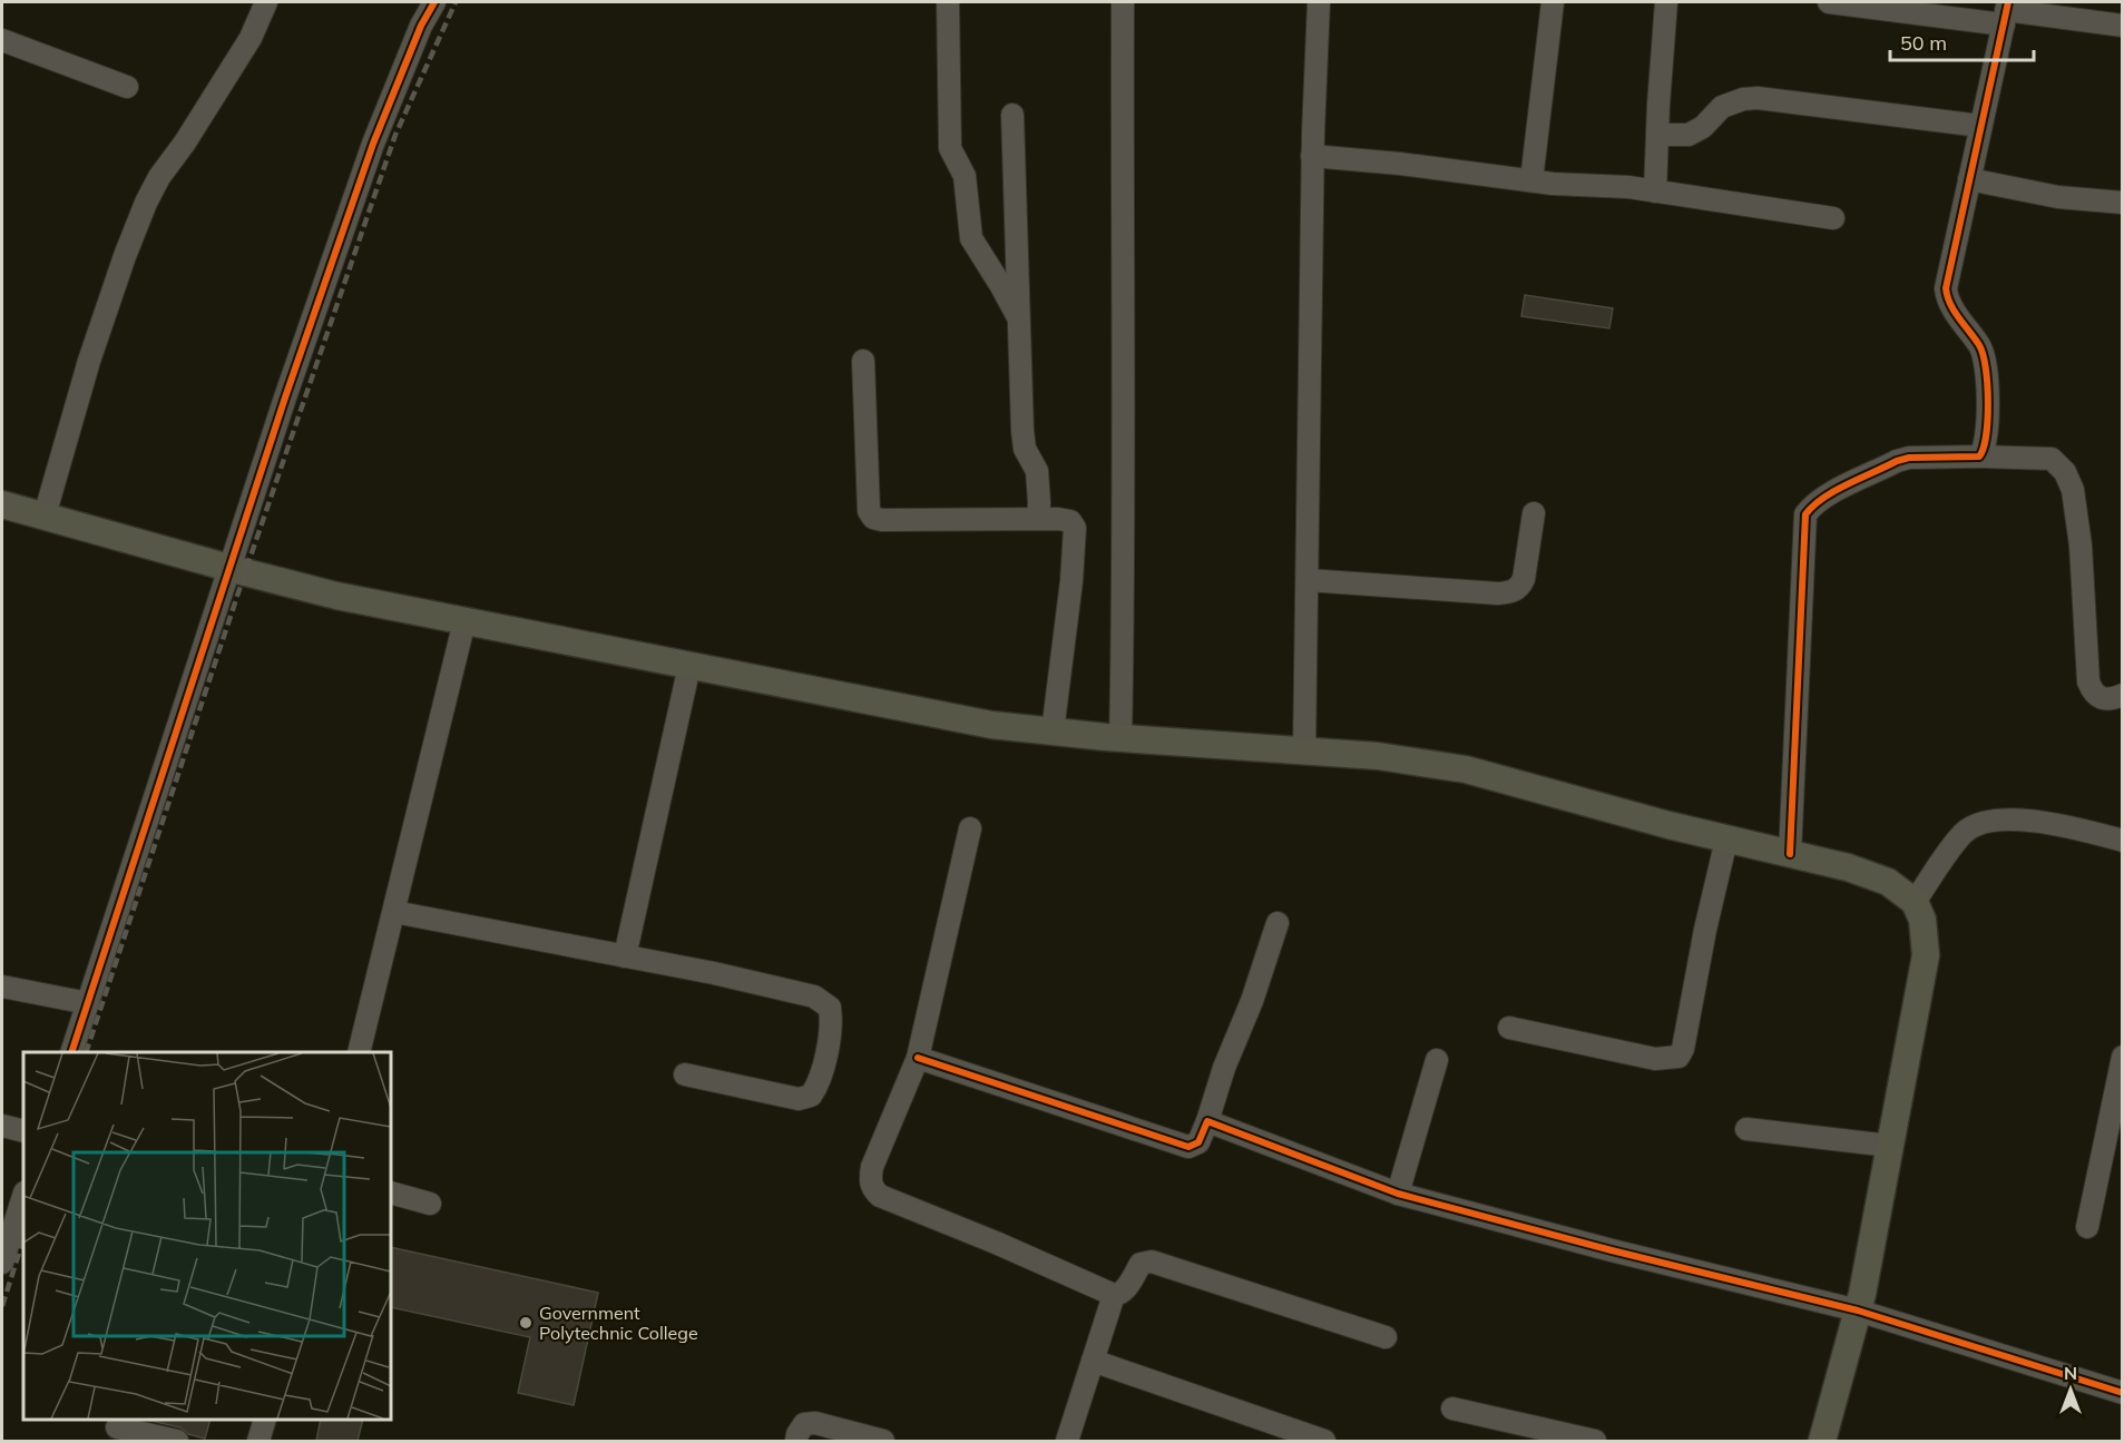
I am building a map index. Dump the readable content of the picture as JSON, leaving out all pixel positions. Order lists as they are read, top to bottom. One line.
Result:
{"places":["Government Polytechnic College"],"scale_bar":"50 m","north":"top"}
